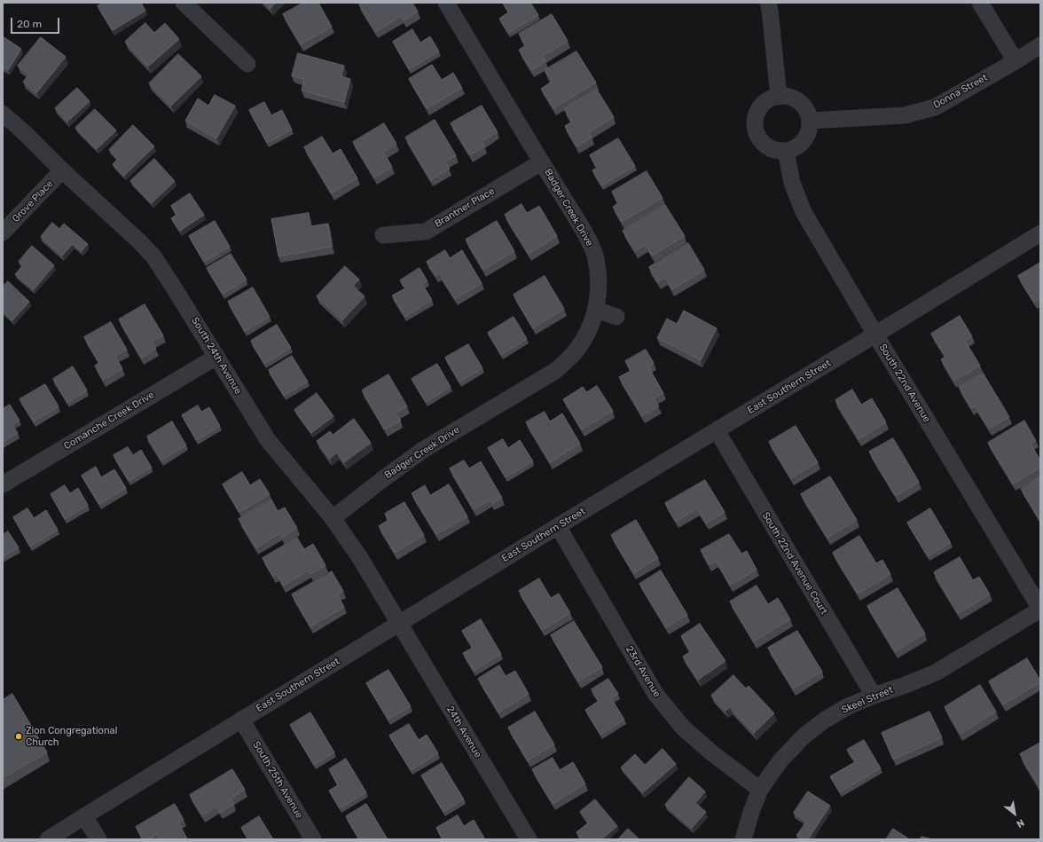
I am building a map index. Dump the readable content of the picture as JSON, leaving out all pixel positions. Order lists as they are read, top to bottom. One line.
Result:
{"streets":{"street":["Donna Street","Grove Place","Brantner Place","Badger Creek Drive","South 24th Avenue","South 22nd Avenue","East Southern Street","Comanche Creek Drive","South 22nd Avenue Court","23rd Avenue","Skeel Street","24th Avenue","South 25th Avenue"]},"crossings":[["Donna Street","South 22nd Avenue"],["Grove Place","South 24th Avenue"],["Brantner Place","Badger Creek Drive"],["Badger Creek Drive","South 24th Avenue"],["South 24th Avenue","East Southern Street"],["South 24th Avenue","Comanche Creek Drive"],["South 24th Avenue","24th Avenue"],["South 22nd Avenue","East Southern Street"],["South 22nd Avenue","Skeel Street"],["East Southern Street","South 22nd Avenue Court"],["East Southern Street","23rd Avenue"],["East Southern Street","24th Avenue"],["East Southern Street","South 25th Avenue"],["South 22nd Avenue Court","Skeel Street"],["23rd Avenue","Skeel Street"]],"places":["Zion Congregational Church"],"scale_bar":"20 m","north":"bottom right"}
